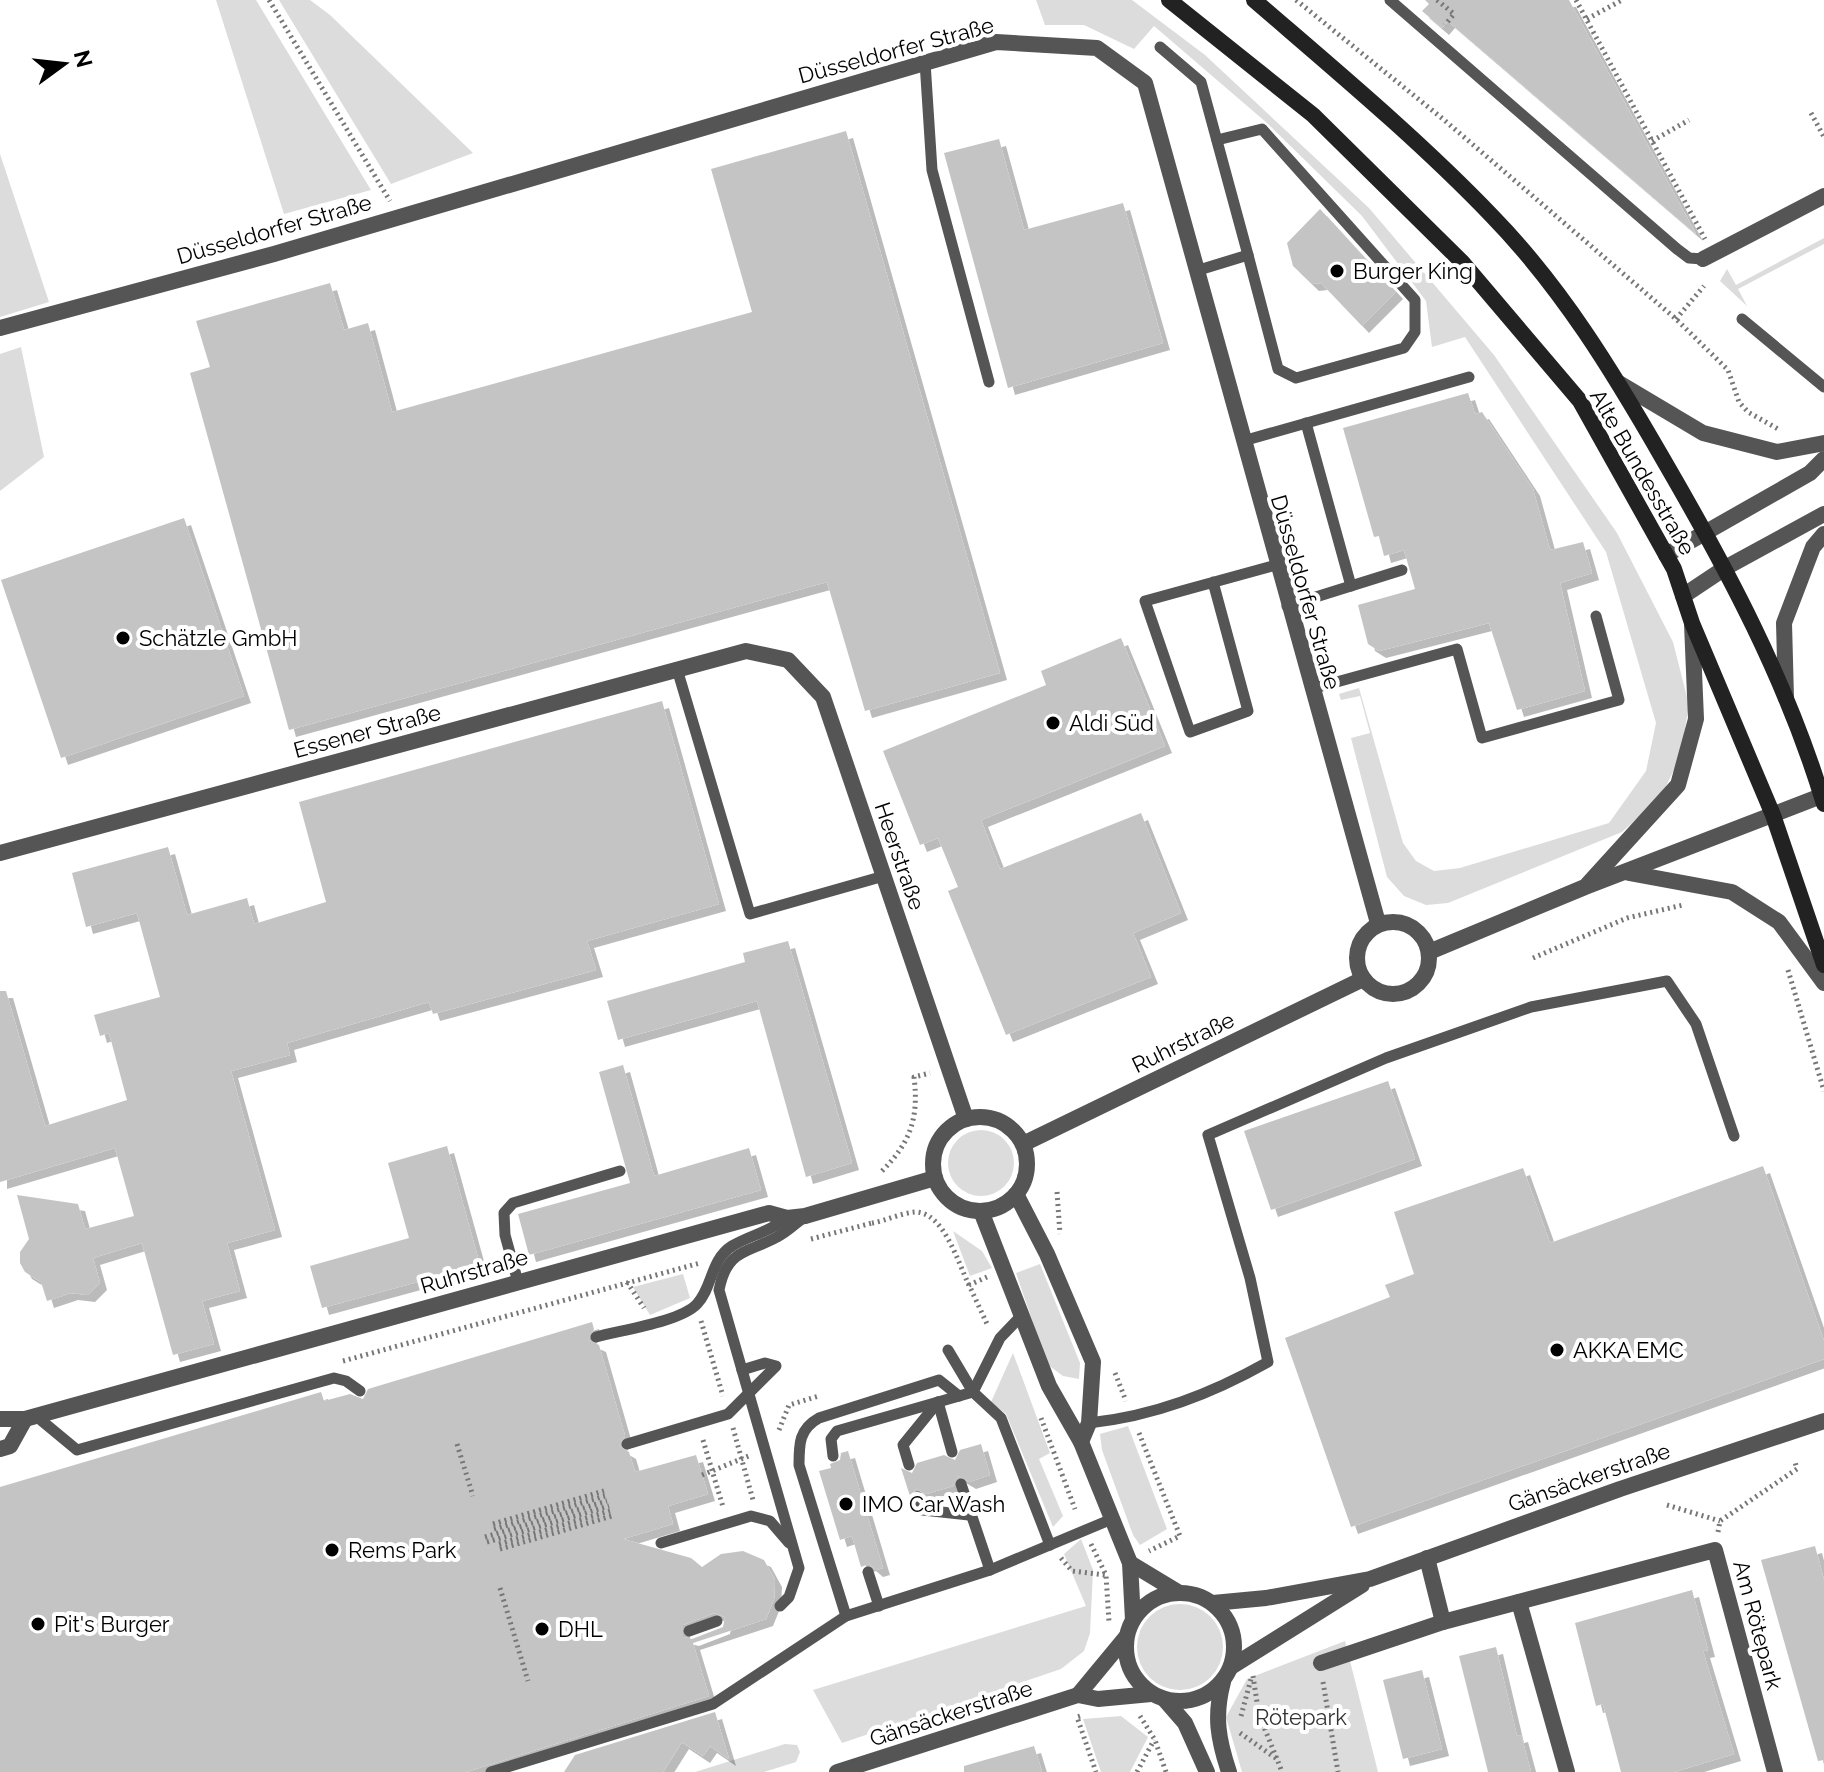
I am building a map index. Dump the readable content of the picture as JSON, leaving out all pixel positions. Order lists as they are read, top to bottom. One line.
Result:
{"streets":{"main road":["Alte Bundesstraße"],"street":["Düsseldorfer Straße","Essener Straße","Heerstraße","Ruhrstraße","Gänsäckerstraße","Am Rötepark"]},"crossings":[["Düsseldorfer Straße","Ruhrstraße"],["Essener Straße","Heerstraße"],["Heerstraße","Ruhrstraße"]],"parks":["Rötepark"],"places":["Burger King","Schätzle GmbH","Aldi Süd","AKKA EMC","IMO Car Wash","Rems Park","Pit's Burger","DHL"],"north":"right"}
